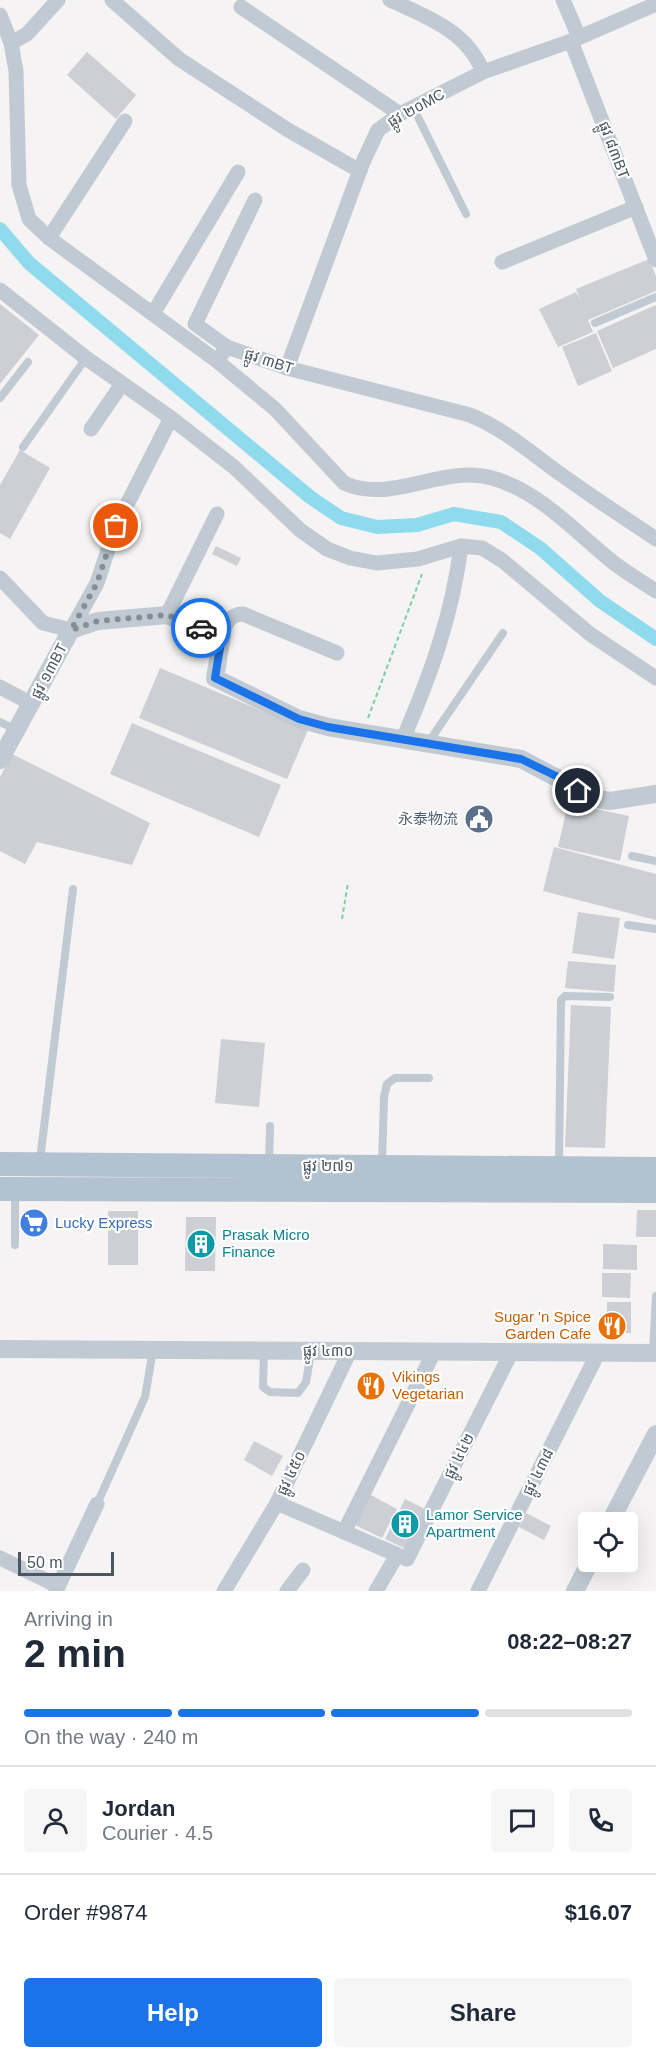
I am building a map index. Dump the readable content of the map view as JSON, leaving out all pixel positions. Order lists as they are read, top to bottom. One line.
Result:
{"streets":{"main road":["ផ្លូវ ២៧១"],"street":["ផ្លូវ ២០MC","ផ្លូវ ៨៣BT","ផ្លូវ ៣BT","ផ្លូវ ១៣BT","ផ្លូវ ៤៣០","ផ្លូវ ៤៤២","ផ្លូវ ៤៣៨","ផ្លូវ ៤៥០"]},"crossings":[["ផ្លូវ ២០MC","ផ្លូវ ៨៣BT"],["ផ្លូវ ២០MC","ផ្លូវ ៣BT"],["ផ្លូវ ៤៣០","ផ្លូវ ៤៤២"],["ផ្លូវ ៤៣០","ផ្លូវ ៤៣៨"],["ផ្លូវ ៤៣០","ផ្លូវ ៤៥០"]],"places":{"public building":["永泰物流"],"supermarket":["Lucky Express"],"building":["Prasak Micro Finance","Lamor Service Apartment"],"restaurant":["Sugar 'n Spice Garden Cafe","Vikings Vegetarian"]},"scale_bar":"50 m","page":{"scale":"50 m","heading":["2 min","Arriving in","08:22–08:27"],"panel":["Jordan","Courier · 4.5","Order #9874","$16.07"],"bar":"On the way · 240 m","buttons":["Help","Share"]}}
